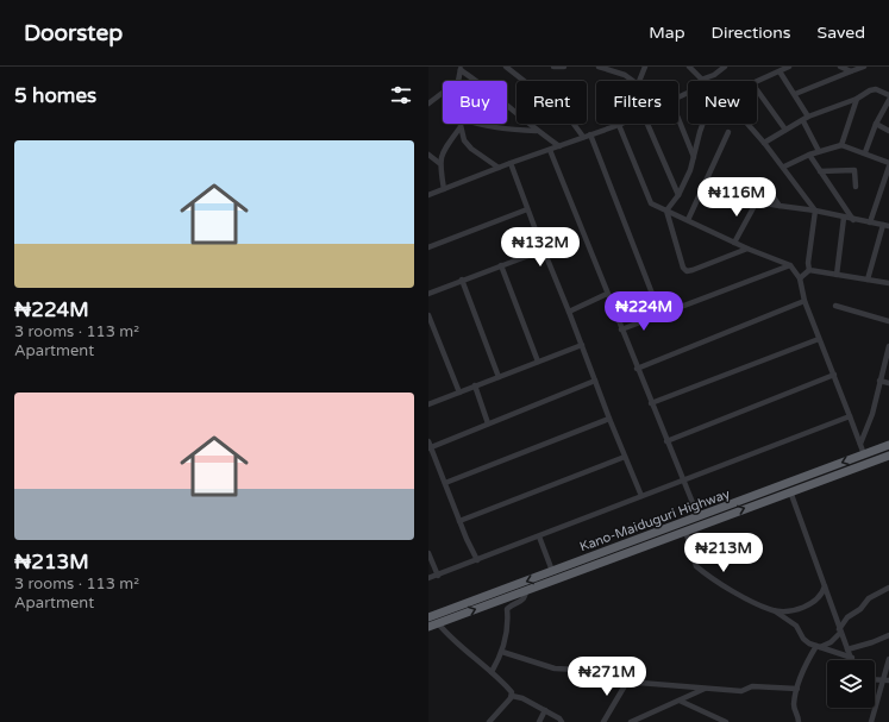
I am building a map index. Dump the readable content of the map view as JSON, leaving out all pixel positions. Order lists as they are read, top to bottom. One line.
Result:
{"streets":{"highway":["Kano-Maiduguri Highway"]},"page":{"header":"Doorstep","nav":["Map","Directions","Saved"],"heading":"5 homes","chip":["Buy","Rent","Filters","New"],"list":[{"name":"₦224M","note":"3 rooms · 113 m² · Apartment"},{"name":"₦213M","note":"3 rooms · 113 m² · Apartment"}],"price":["₦116M","₦132M","₦224M","₦213M","₦271M"]}}
